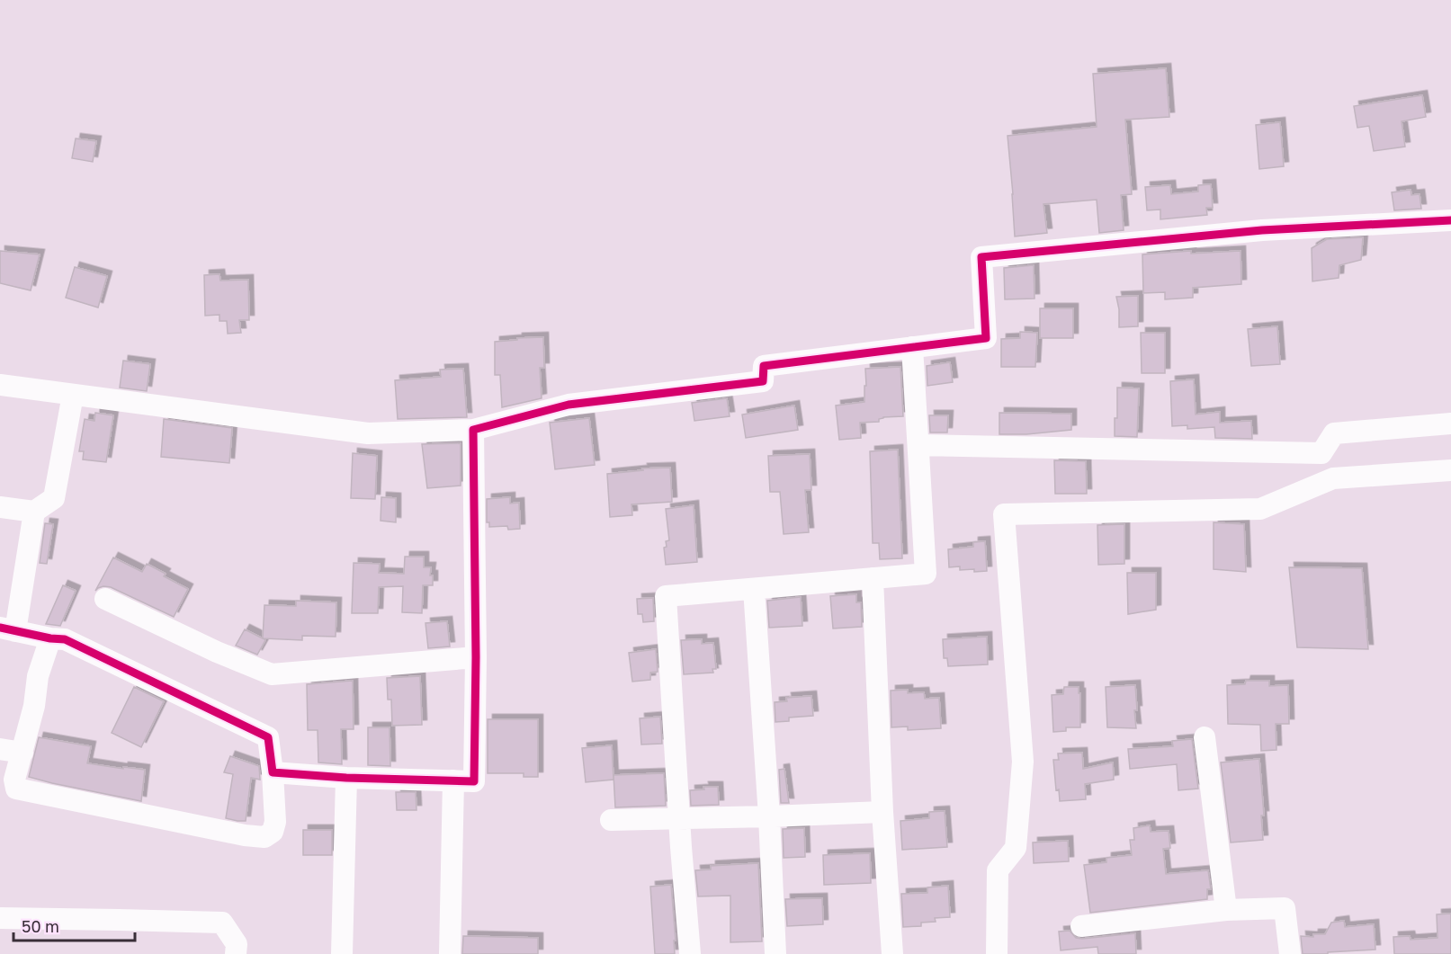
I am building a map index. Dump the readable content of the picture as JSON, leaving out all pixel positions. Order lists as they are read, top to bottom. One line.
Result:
{"scale_bar":"50 m"}
